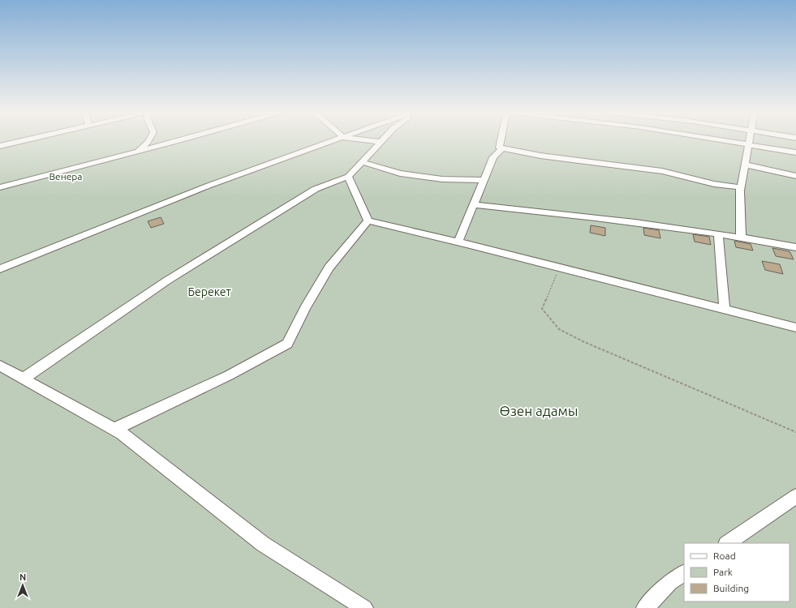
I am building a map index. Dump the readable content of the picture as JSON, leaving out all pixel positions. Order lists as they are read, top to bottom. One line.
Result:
{"parks":["Венера","Берекет","Өзен адамы"],"legend":["Road","Park","Building"],"north":"top"}
